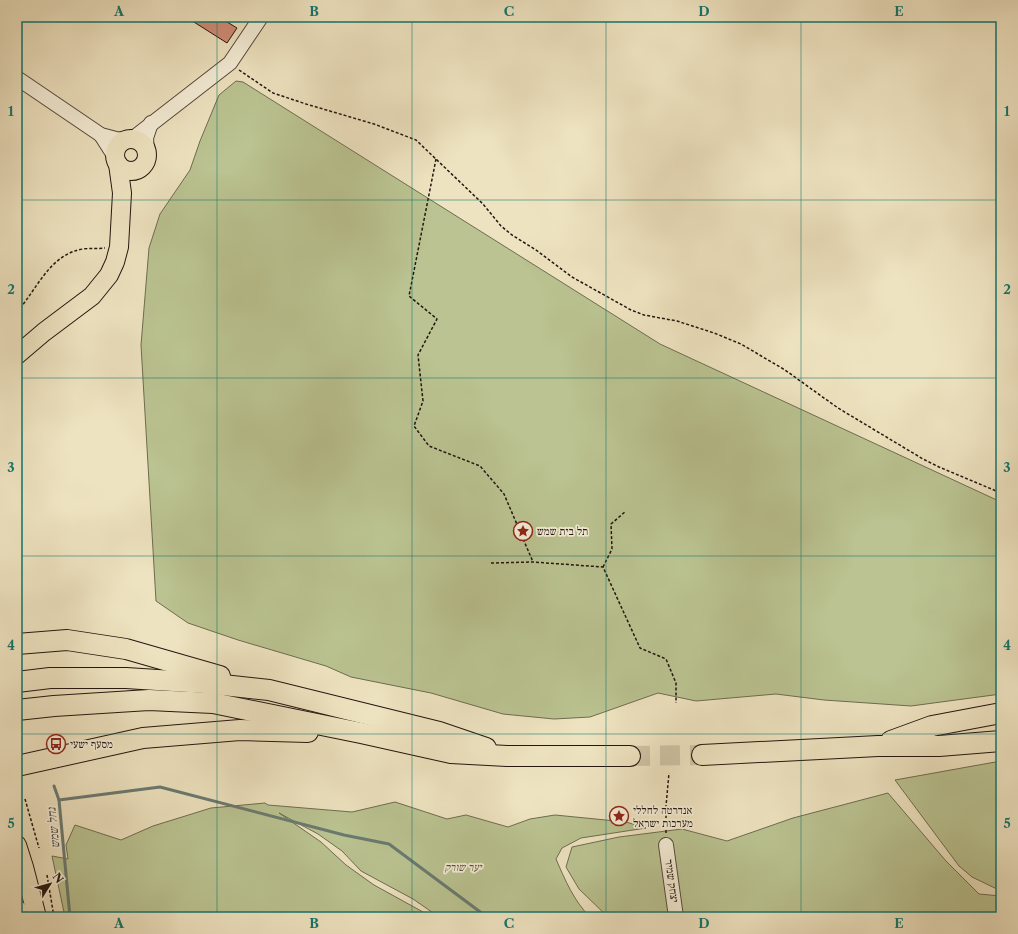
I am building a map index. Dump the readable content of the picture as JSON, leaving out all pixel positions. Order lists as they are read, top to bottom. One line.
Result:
{"streets":{"street":["יצחק שמיר"]},"water":["נחל שמש"],"parks":["יער שורק"],"places":{"place":["תל בית שמש","אנדרטה לחללי מערכות ישראל"],"bus stop":["מסעף ישעי"]},"north":"top right","grid":{"columns":["A","B","C","D","E"],"rows":["1","2","3","4","5"]}}
